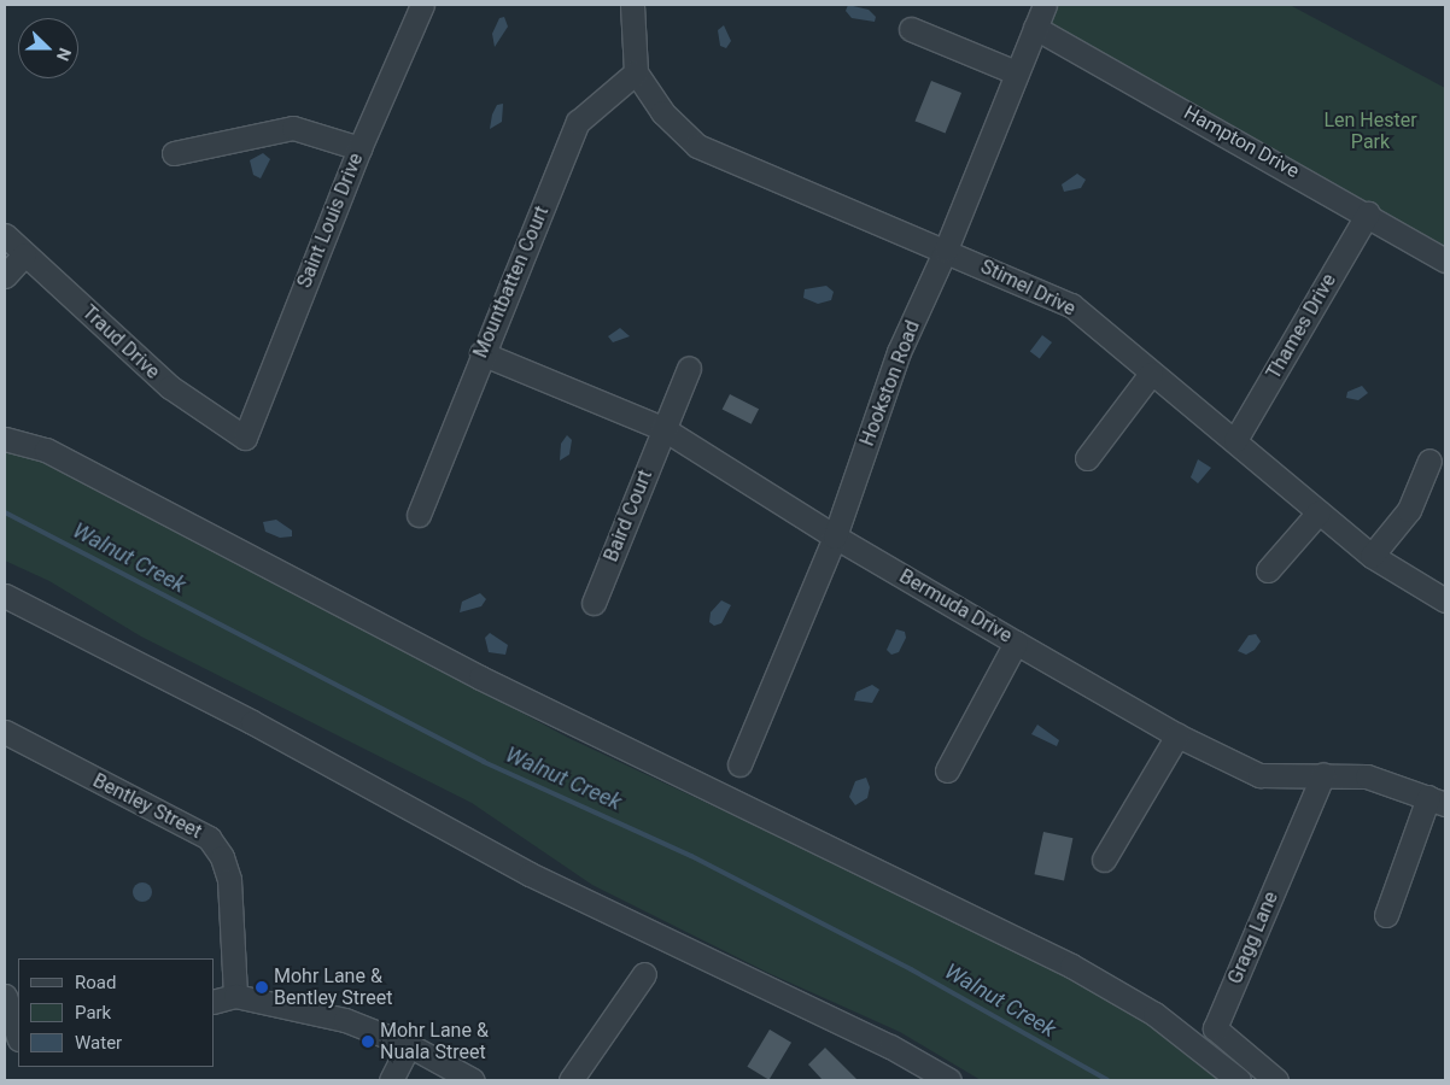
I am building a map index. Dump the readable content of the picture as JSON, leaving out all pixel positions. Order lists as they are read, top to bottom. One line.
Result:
{"streets":{"street":["Hampton Drive","Saint Louis Drive","Mountbatten Court","Stimel Drive","Thames Drive","Traud Drive","Hookston Road","Baird Court","Bermuda Drive","Bentley Street","Gragg Lane"]},"crossings":[["Hampton Drive","Thames Drive"],["Hampton Drive","Hookston Road"],["Saint Louis Drive","Traud Drive"],["Mountbatten Court","Stimel Drive"],["Mountbatten Court","Bermuda Drive"],["Stimel Drive","Thames Drive"],["Stimel Drive","Hookston Road"],["Hookston Road","Bermuda Drive"],["Baird Court","Bermuda Drive"],["Bermuda Drive","Gragg Lane"]],"water":["Walnut Creek"],"parks":["Len Hester Park"],"places":["Mohr Lane & Bentley Street","Mohr Lane & Nuala Street"],"legend":["Road","Park","Water"],"north":"right"}
